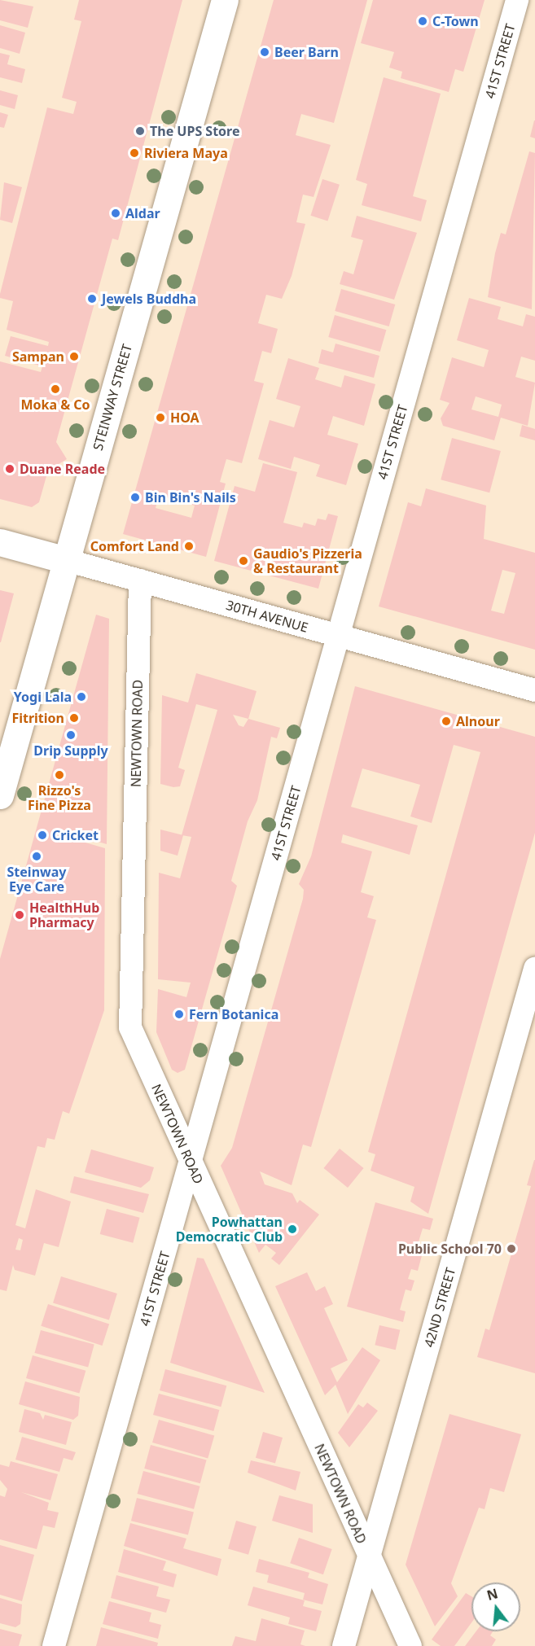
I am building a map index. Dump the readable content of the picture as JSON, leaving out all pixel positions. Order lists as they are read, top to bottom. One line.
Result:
{"streets":{"street":["41ST STREET","STEINWAY STREET","30TH AVENUE","NEWTOWN ROAD","42ND STREET"]},"crossings":[["41ST STREET","30TH AVENUE"],["41ST STREET","NEWTOWN ROAD"],["STEINWAY STREET","30TH AVENUE"],["30TH AVENUE","NEWTOWN ROAD"],["NEWTOWN ROAD","42ND STREET"]],"places":["C-Town","Beer Barn","The UPS Store","Riviera Maya","Aldar","Jewels Buddha","Sampan","Moka & Co","HOA","Duane Reade","Bin Bin's Nails","Comfort Land","Gaudio's Pizzeria & Restaurant","Yogi Lala","Fitrition","Alnour","Drip Supply","Rizzo's Fine Pizza","Cricket","Steinway Eye Care","HealthHub Pharmacy","Fern Botanica","Powhattan Democratic Club","Public School 70"],"north":"top"}
